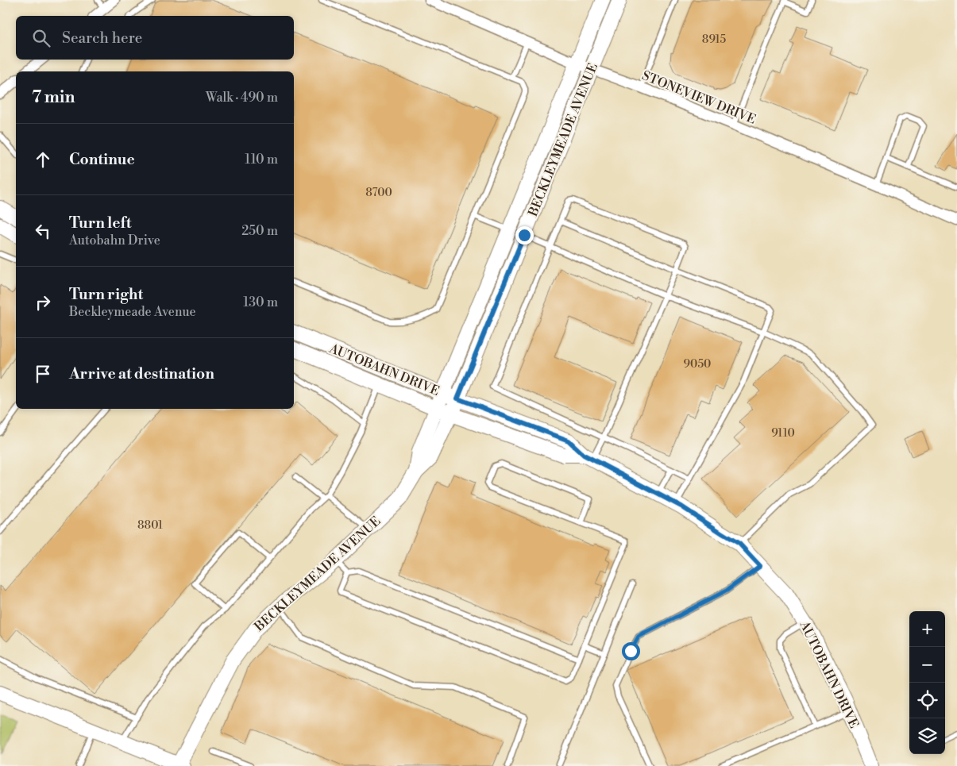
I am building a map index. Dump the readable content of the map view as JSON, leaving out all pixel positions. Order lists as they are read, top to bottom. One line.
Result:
{"streets":{"street":["STONEVIEW DRIVE","BECKLEYMEADE AVENUE","AUTOBAHN DRIVE"]},"crossings":[["STONEVIEW DRIVE","BECKLEYMEADE AVENUE"],["BECKLEYMEADE AVENUE","AUTOBAHN DRIVE"]],"house_numbers":["8915","8700","9050","9110","8801"],"page":{"search":"Search here","heading":["7 min","Walk · 490 m"],"list":[["Continue","110 m"],["Turn left","Autobahn Drive","250 m"],["Turn right","Beckleymeade Avenue","130 m"],"Arrive at destination"],"map_buttons":["+","−"]}}
